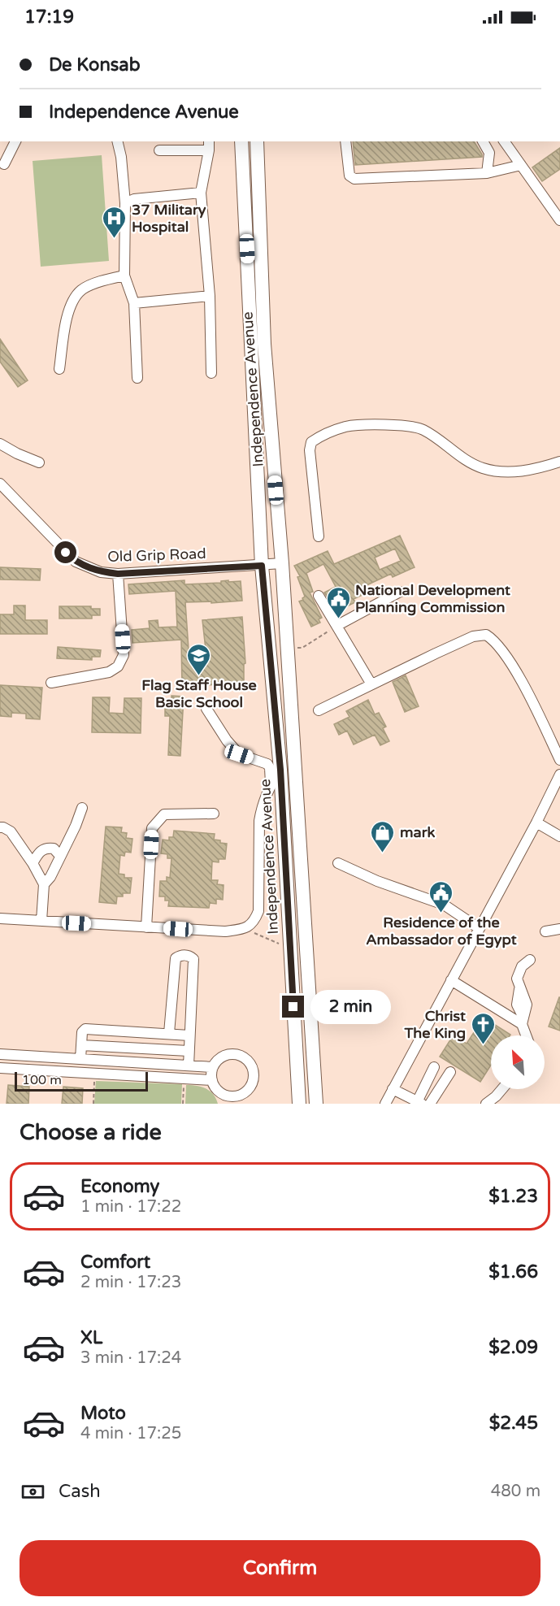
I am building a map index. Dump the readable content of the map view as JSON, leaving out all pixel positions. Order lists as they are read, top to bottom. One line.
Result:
{"streets":{"highway":["Independence Avenue"],"street":["Old Grip Road"]},"crossings":[["Independence Avenue","Old Grip Road"]],"places":{"hospital":["37 Military Hospital"],"public building":["National Development Planning Commission","Residence of the Ambassador of Egypt"],"school or university":["Flag Staff House Basic School"],"shop":["mark"],"church":["Christ The King"]},"scale_bar":"100 m","north":"top left","page":{"status":"17:19","banner":["De Konsab","Independence Avenue"],"bubble":"2 min","scale":"100 m","heading":"Choose a ride","list":[{"name":"Economy","note":"1 min · 17:22","value":"$1.23"},{"name":"Comfort","note":"2 min · 17:23","value":"$1.66"},{"name":"XL","note":"3 min · 17:24","value":"$2.09"},{"name":"Moto","note":"4 min · 17:25","value":"$2.45"}],"pay":["Cash","480 m"],"buttons":"Confirm"}}
